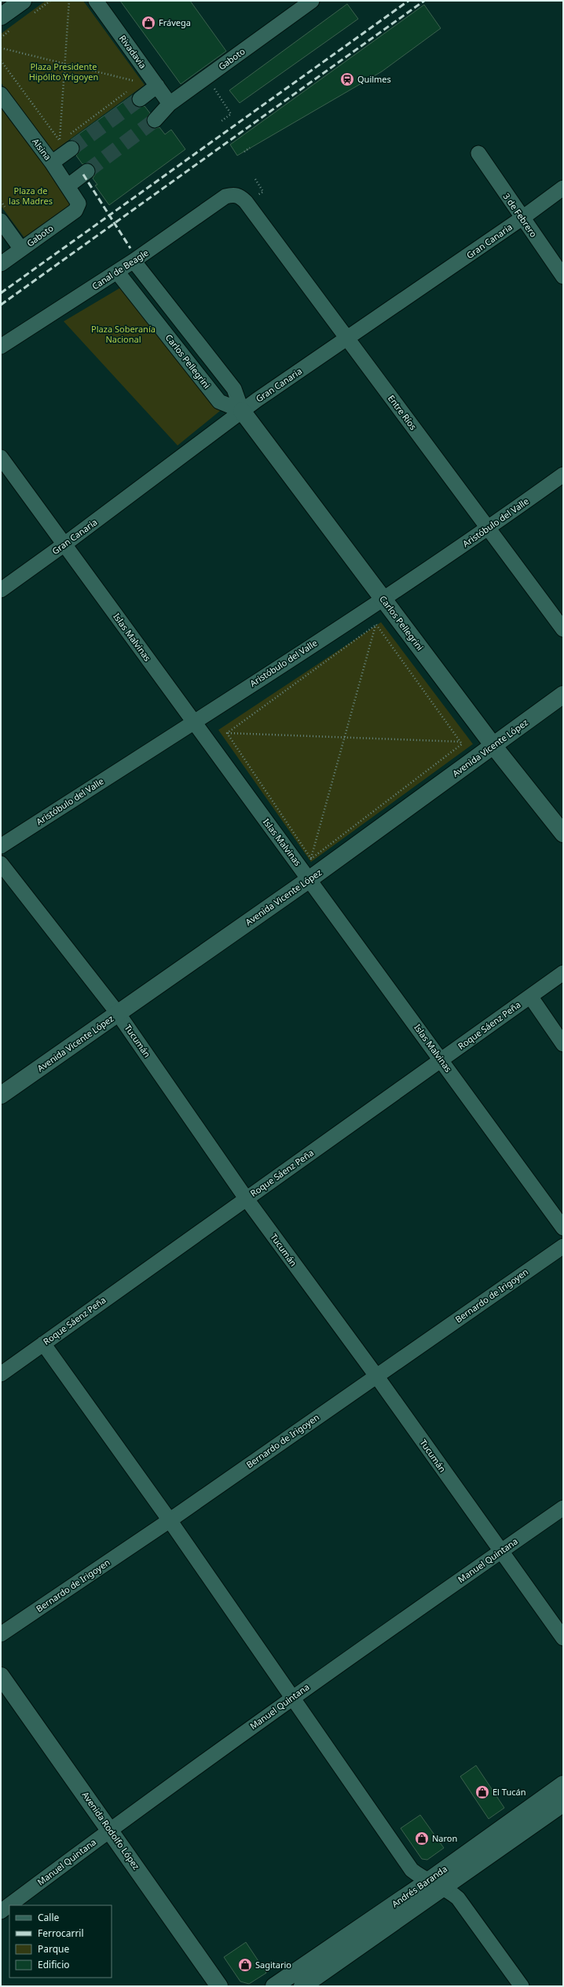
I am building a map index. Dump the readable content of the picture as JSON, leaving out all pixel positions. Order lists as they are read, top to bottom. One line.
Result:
{"streets":{"main road":["Carlos Pellegrini","Avenida Vicente López","Avenida Rodolfo López","Andrés Baranda"],"street":["Rivadavia","Gaboto","Alsina","3 de Febrero","Gran Canaria","Canal de Beagle","Entre Ríos","Aristóbulo del Valle","Islas Malvinas","Roque Sáenz Peña","Tucumán","Bernardo de Irigoyen","Manuel Quintana"]},"crossings":[["Rivadavia","Gaboto"],["Gaboto","Alsina"],["3 de Febrero","Gran Canaria"],["Gran Canaria","Carlos Pellegrini"],["Gran Canaria","Entre Ríos"],["Gran Canaria","Islas Malvinas"],["Canal de Beagle","Carlos Pellegrini"],["Canal de Beagle","Entre Ríos"],["Carlos Pellegrini","Aristóbulo del Valle"],["Carlos Pellegrini","Avenida Vicente López"],["Entre Ríos","Aristóbulo del Valle"],["Aristóbulo del Valle","Islas Malvinas"],["Islas Malvinas","Avenida Vicente López"],["Islas Malvinas","Roque Sáenz Peña"],["Avenida Vicente López","Tucumán"],["Roque Sáenz Peña","Tucumán"],["Tucumán","Bernardo de Irigoyen"],["Tucumán","Manuel Quintana"],["Manuel Quintana","Avenida Rodolfo López"]],"parks":["Plaza Presidente Hipólito Yrigoyen","Plaza de las Madres","Plaza Soberanía Nacional"],"places":{"shop":["Frávega","El Tucán","Naron","Sagitario"],"station":["Quilmes"]},"legend":["Calle","Ferrocarril","Parque","Edificio"]}
